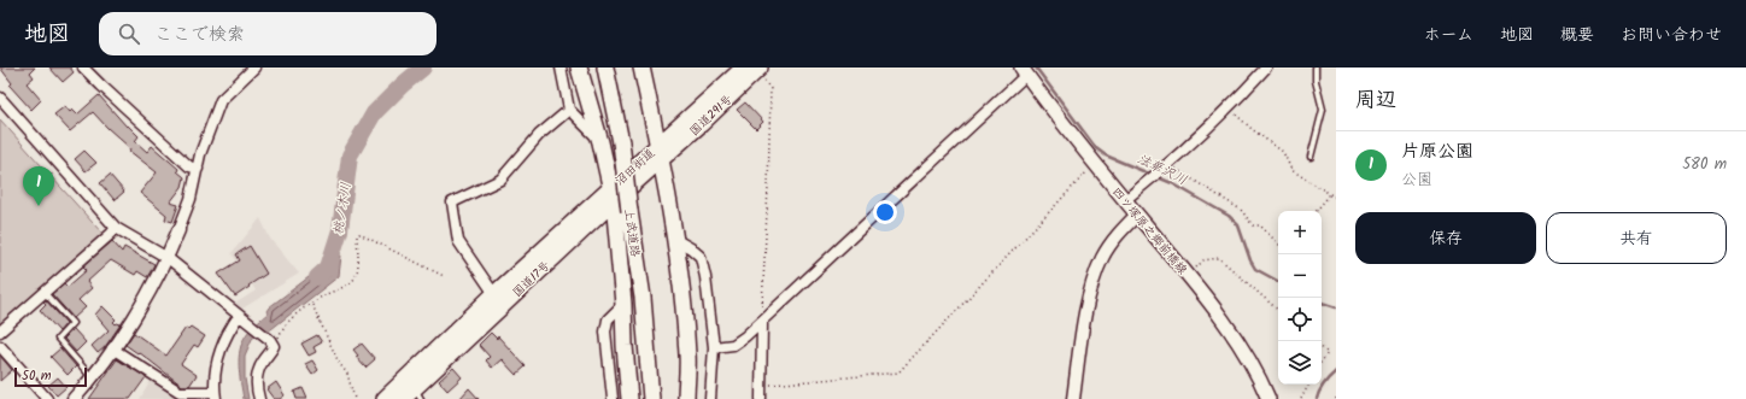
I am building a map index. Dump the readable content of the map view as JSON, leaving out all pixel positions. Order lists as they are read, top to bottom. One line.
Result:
{"streets":{"highway":["国道291号","上武道路","国道17号"],"main road":["四ツ塚原之郷前橋線"]},"crossings":[["国道291号","国道17号"]],"water":["法華沢川","桃ノ木川"],"scale_bar":"50 m","page":{"header":"地図","search":"ここで検索","nav":["ホーム","地図","概要","お問い合わせ"],"heading":"周辺","list":[{"mark":"1","name":"片原公園","note":"公園","value":"580 m"}],"pins":"1","buttons":["保存","共有"],"map_buttons":["+","−"],"scale":"50 m"}}
